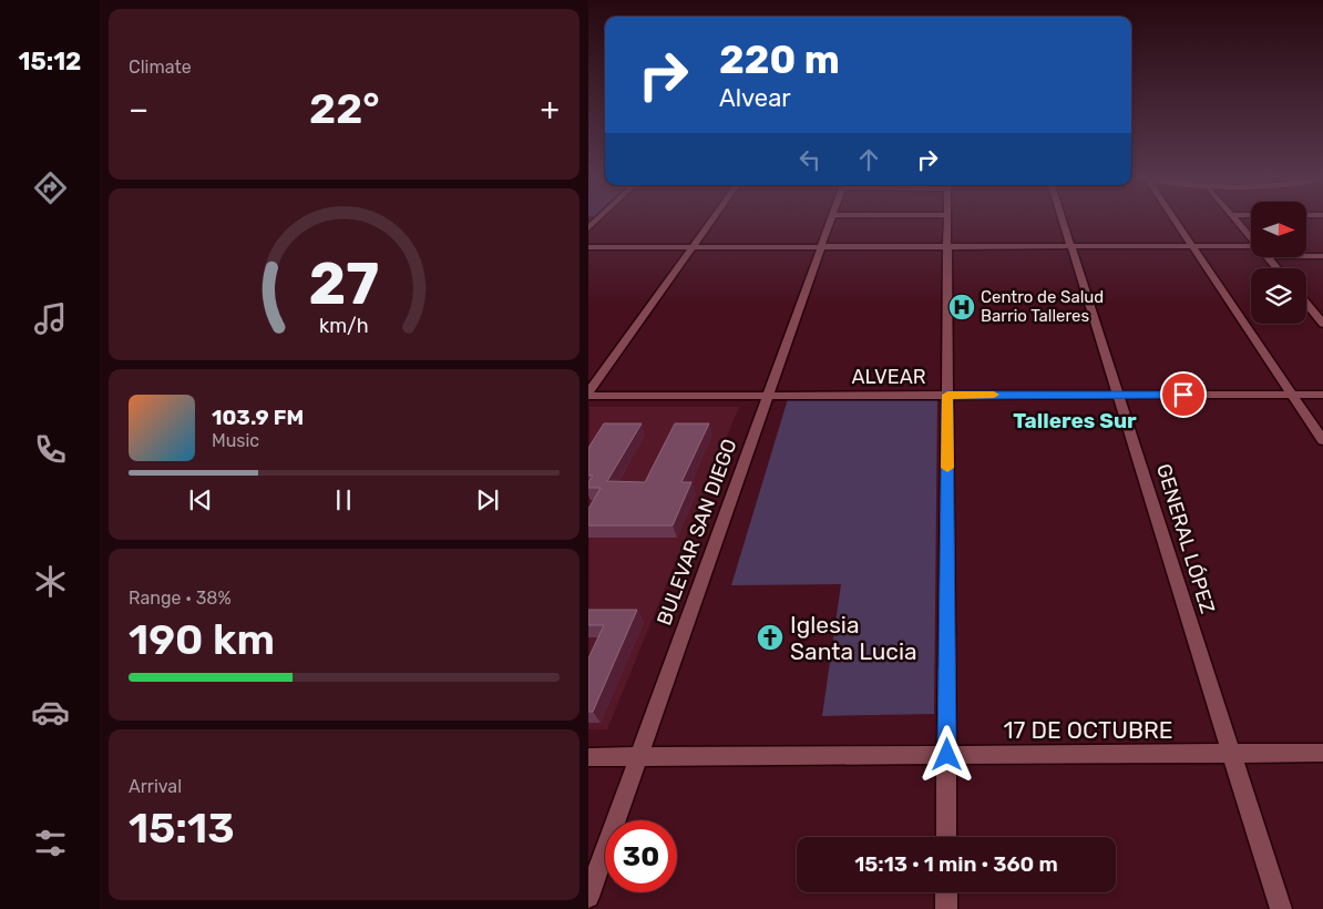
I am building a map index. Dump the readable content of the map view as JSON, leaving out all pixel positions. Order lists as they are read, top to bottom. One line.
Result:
{"streets":{"street":["ALVEAR","BULEVAR SAN DIEGO","GENERAL LÓPEZ","17 DE OCTUBRE"]},"crossings":[["ALVEAR","BULEVAR SAN DIEGO"],["ALVEAR","GENERAL LÓPEZ"],["BULEVAR SAN DIEGO","17 DE OCTUBRE"],["GENERAL LÓPEZ","17 DE OCTUBRE"]],"districts":["Talleres Sur"],"places":{"hospital":["Centro de Salud Barrio Talleres"],"church":["Iglesia Santa Lucia"]},"north":"right","page":{"tabs":"15:12","tile":["Climate",["Range · 38%","190 km"],["Arrival","15:13"]],"turn":["220 m","Alvear"],"heat":["−","22°","+"],"song":["103.9 FM","Music"],"limit":"30","trip":"15:13 · 1 min · 360 m","gauge":["27","km/h"]}}
